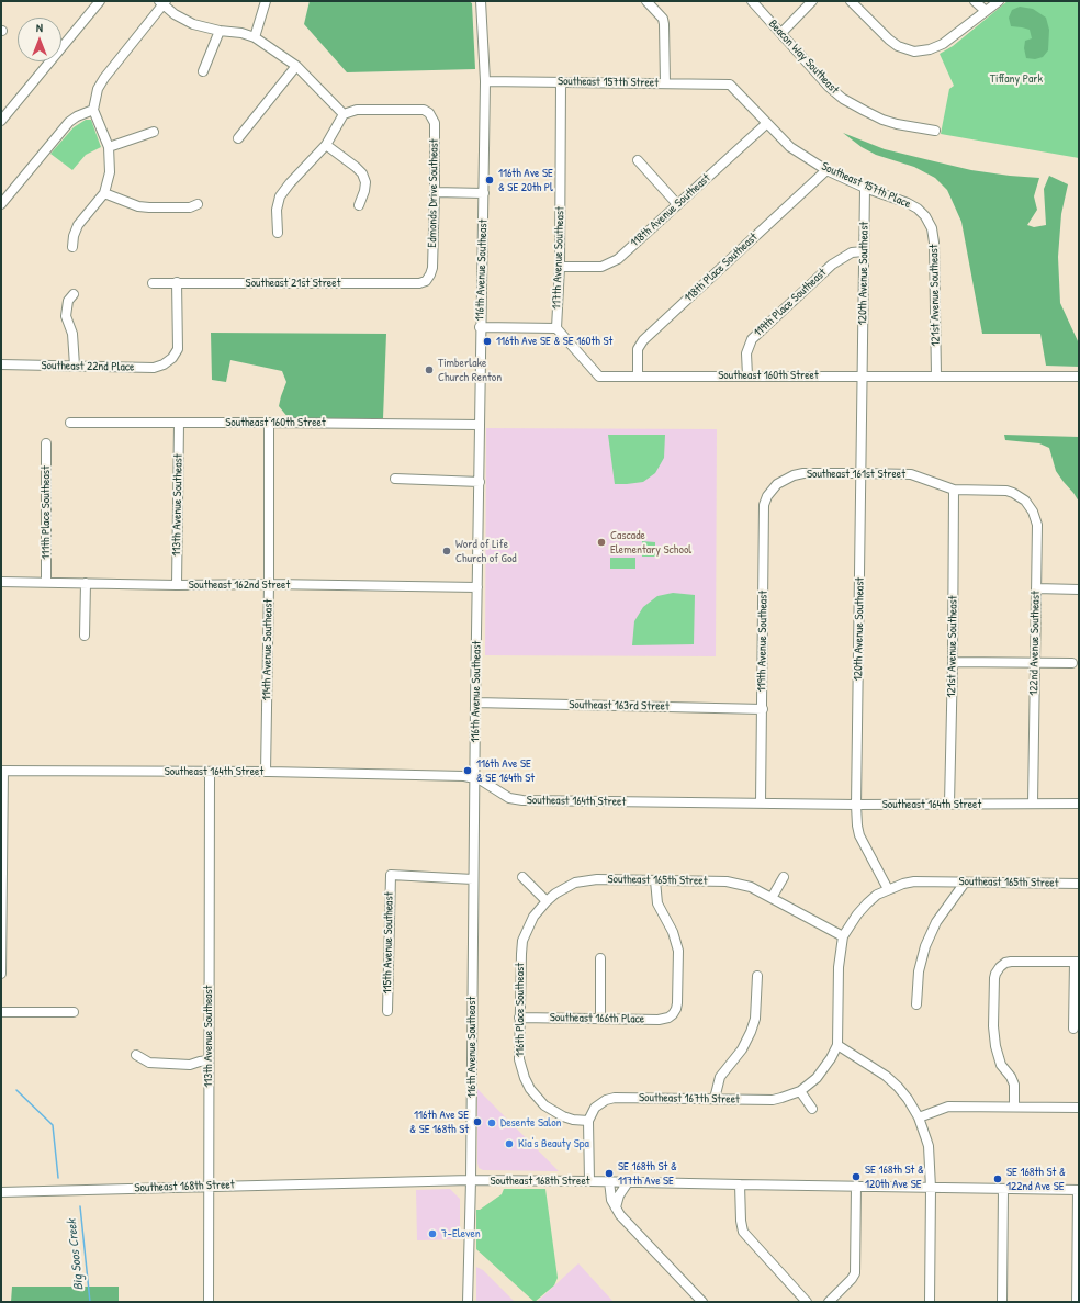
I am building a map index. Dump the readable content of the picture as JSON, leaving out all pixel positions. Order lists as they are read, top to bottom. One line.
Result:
{"streets":{"street":["Beacon Way Southeast","Southeast 157th Street","Southeast 157th Place","Edmonds Drive Southeast","118th Avenue Southeast","117th Avenue Southeast","118th Place Southeast","116th Avenue Southeast","120th Avenue Southeast","Southeast 21st Street","121st Avenue Southeast","119th Place Southeast","Southeast 22nd Place","Southeast 160th Street","Southeast 161st Street","113th Avenue Southeast","111th Place Southeast","Southeast 162nd Street","119th Avenue Southeast","122nd Avenue Southeast","114th Avenue Southeast","Southeast 163rd Street","Southeast 164th Street","Southeast 165th Street","115th Avenue Southeast","116th Place Southeast","Southeast 166th Place","Southeast 167th Street","Southeast 168th Street"]},"crossings":[["Southeast 157th Street","Southeast 157th Place"],["Southeast 157th Street","117th Avenue Southeast"],["Southeast 157th Street","116th Avenue Southeast"],["Southeast 157th Place","118th Avenue Southeast"],["Southeast 157th Place","118th Place Southeast"],["Southeast 157th Place","120th Avenue Southeast"],["Southeast 157th Place","121st Avenue Southeast"],["Edmonds Drive Southeast","Southeast 21st Street"],["118th Avenue Southeast","117th Avenue Southeast"],["117th Avenue Southeast","Southeast 160th Street"],["118th Place Southeast","Southeast 160th Street"],["116th Avenue Southeast","Southeast 160th Street"],["116th Avenue Southeast","Southeast 162nd Street"],["116th Avenue Southeast","Southeast 163rd Street"],["116th Avenue Southeast","Southeast 164th Street"],["116th Avenue Southeast","115th Avenue Southeast"],["116th Avenue Southeast","Southeast 168th Street"],["120th Avenue Southeast","119th Place Southeast"],["120th Avenue Southeast","Southeast 160th Street"],["120th Avenue Southeast","Southeast 161st Street"],["120th Avenue Southeast","Southeast 164th Street"],["120th Avenue Southeast","Southeast 165th Street"],["Southeast 21st Street","Southeast 22nd Place"],["121st Avenue Southeast","Southeast 160th Street"],["121st Avenue Southeast","Southeast 161st Street"],["121st Avenue Southeast","Southeast 164th Street"],["119th Place Southeast","Southeast 160th Street"],["Southeast 160th Street","113th Avenue Southeast"],["Southeast 160th Street","114th Avenue Southeast"],["Southeast 161st Street","119th Avenue Southeast"],["Southeast 161st Street","122nd Avenue Southeast"],["113th Avenue Southeast","Southeast 162nd Street"],["113th Avenue Southeast","Southeast 164th Street"],["113th Avenue Southeast","Southeast 168th Street"],["111th Place Southeast","Southeast 162nd Street"],["Southeast 162nd Street","114th Avenue Southeast"],["119th Avenue Southeast","Southeast 163rd Street"],["119th Avenue Southeast","Southeast 164th Street"],["122nd Avenue Southeast","Southeast 164th Street"],["114th Avenue Southeast","Southeast 164th Street"],["Southeast 165th Street","116th Place Southeast"],["Southeast 165th Street","Southeast 166th Place"],["116th Place Southeast","Southeast 166th Place"],["116th Place Southeast","Southeast 167th Street"]],"water":["Big Soos Creek"],"parks":["Tiffany Park"],"places":["116th Ave SE & SE 20th Pl","116th Ave SE & SE 160th St","Timberlake Church Renton","Cascade Elementary School","Word of Life Church of God","116th Ave SE & SE 164th St","116th Ave SE & SE 168th St","Desente Salon","Kia's Beauty Spa","SE 168th St & 117th Ave SE","SE 168th St & 120th Ave SE","SE 168th St & 122nd Ave SE","7-Eleven"],"north":"top"}
